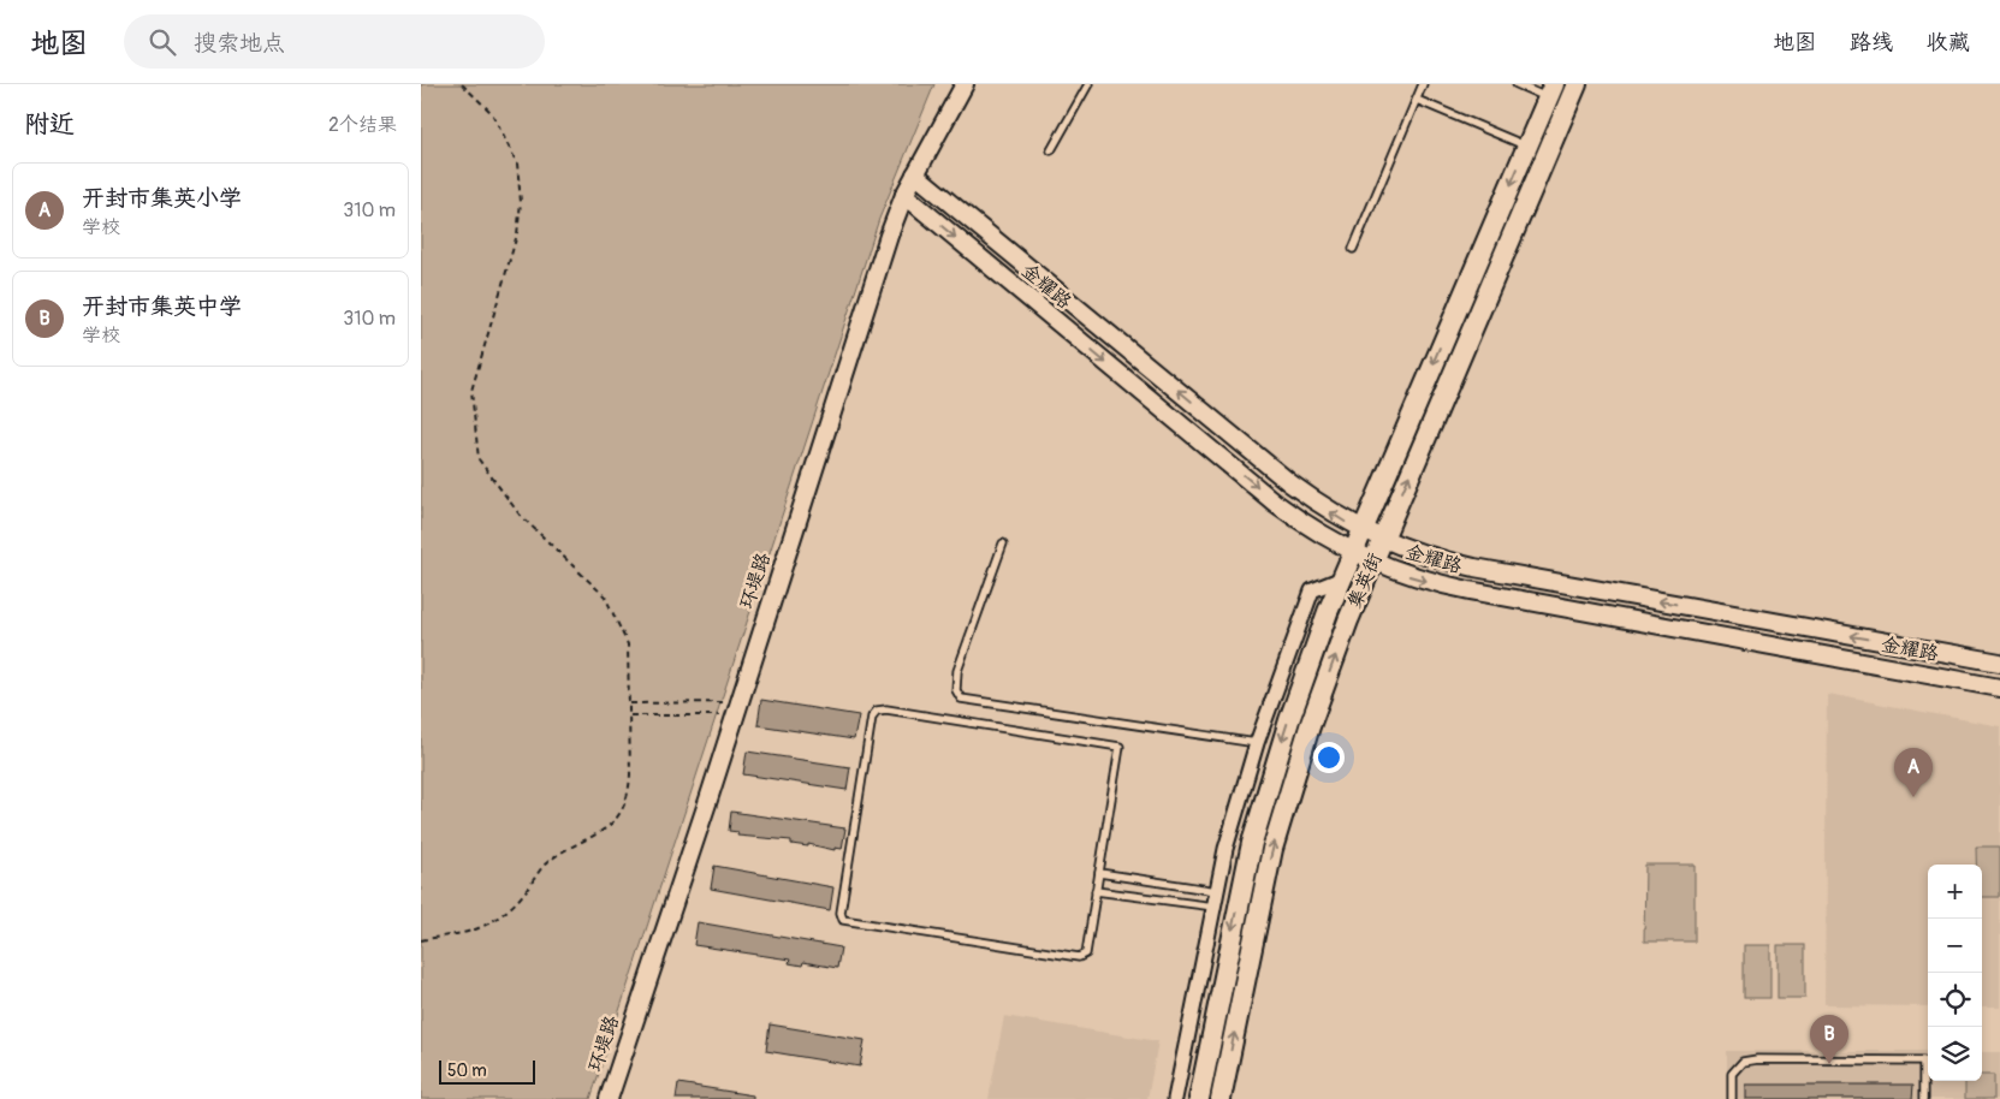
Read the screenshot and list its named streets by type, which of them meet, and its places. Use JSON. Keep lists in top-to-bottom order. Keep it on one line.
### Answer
{"streets":{"main road":["集英街"],"street":["金耀路","环堤路"]},"crossings":[["金耀路","环堤路"],["金耀路","集英街"]],"scale_bar":"50 m","page":{"header":"地图","search":"搜索地点","nav":["地图","路线","收藏"],"heading":["附近","2个结果"],"list":[{"mark":"A","name":"开封市集英小学","note":"学校","value":"310 m"},{"mark":"B","name":"开封市集英中学","note":"学校","value":"310 m"}],"pins":["A","B"],"map_buttons":["+","−"],"scale":"50 m"}}
